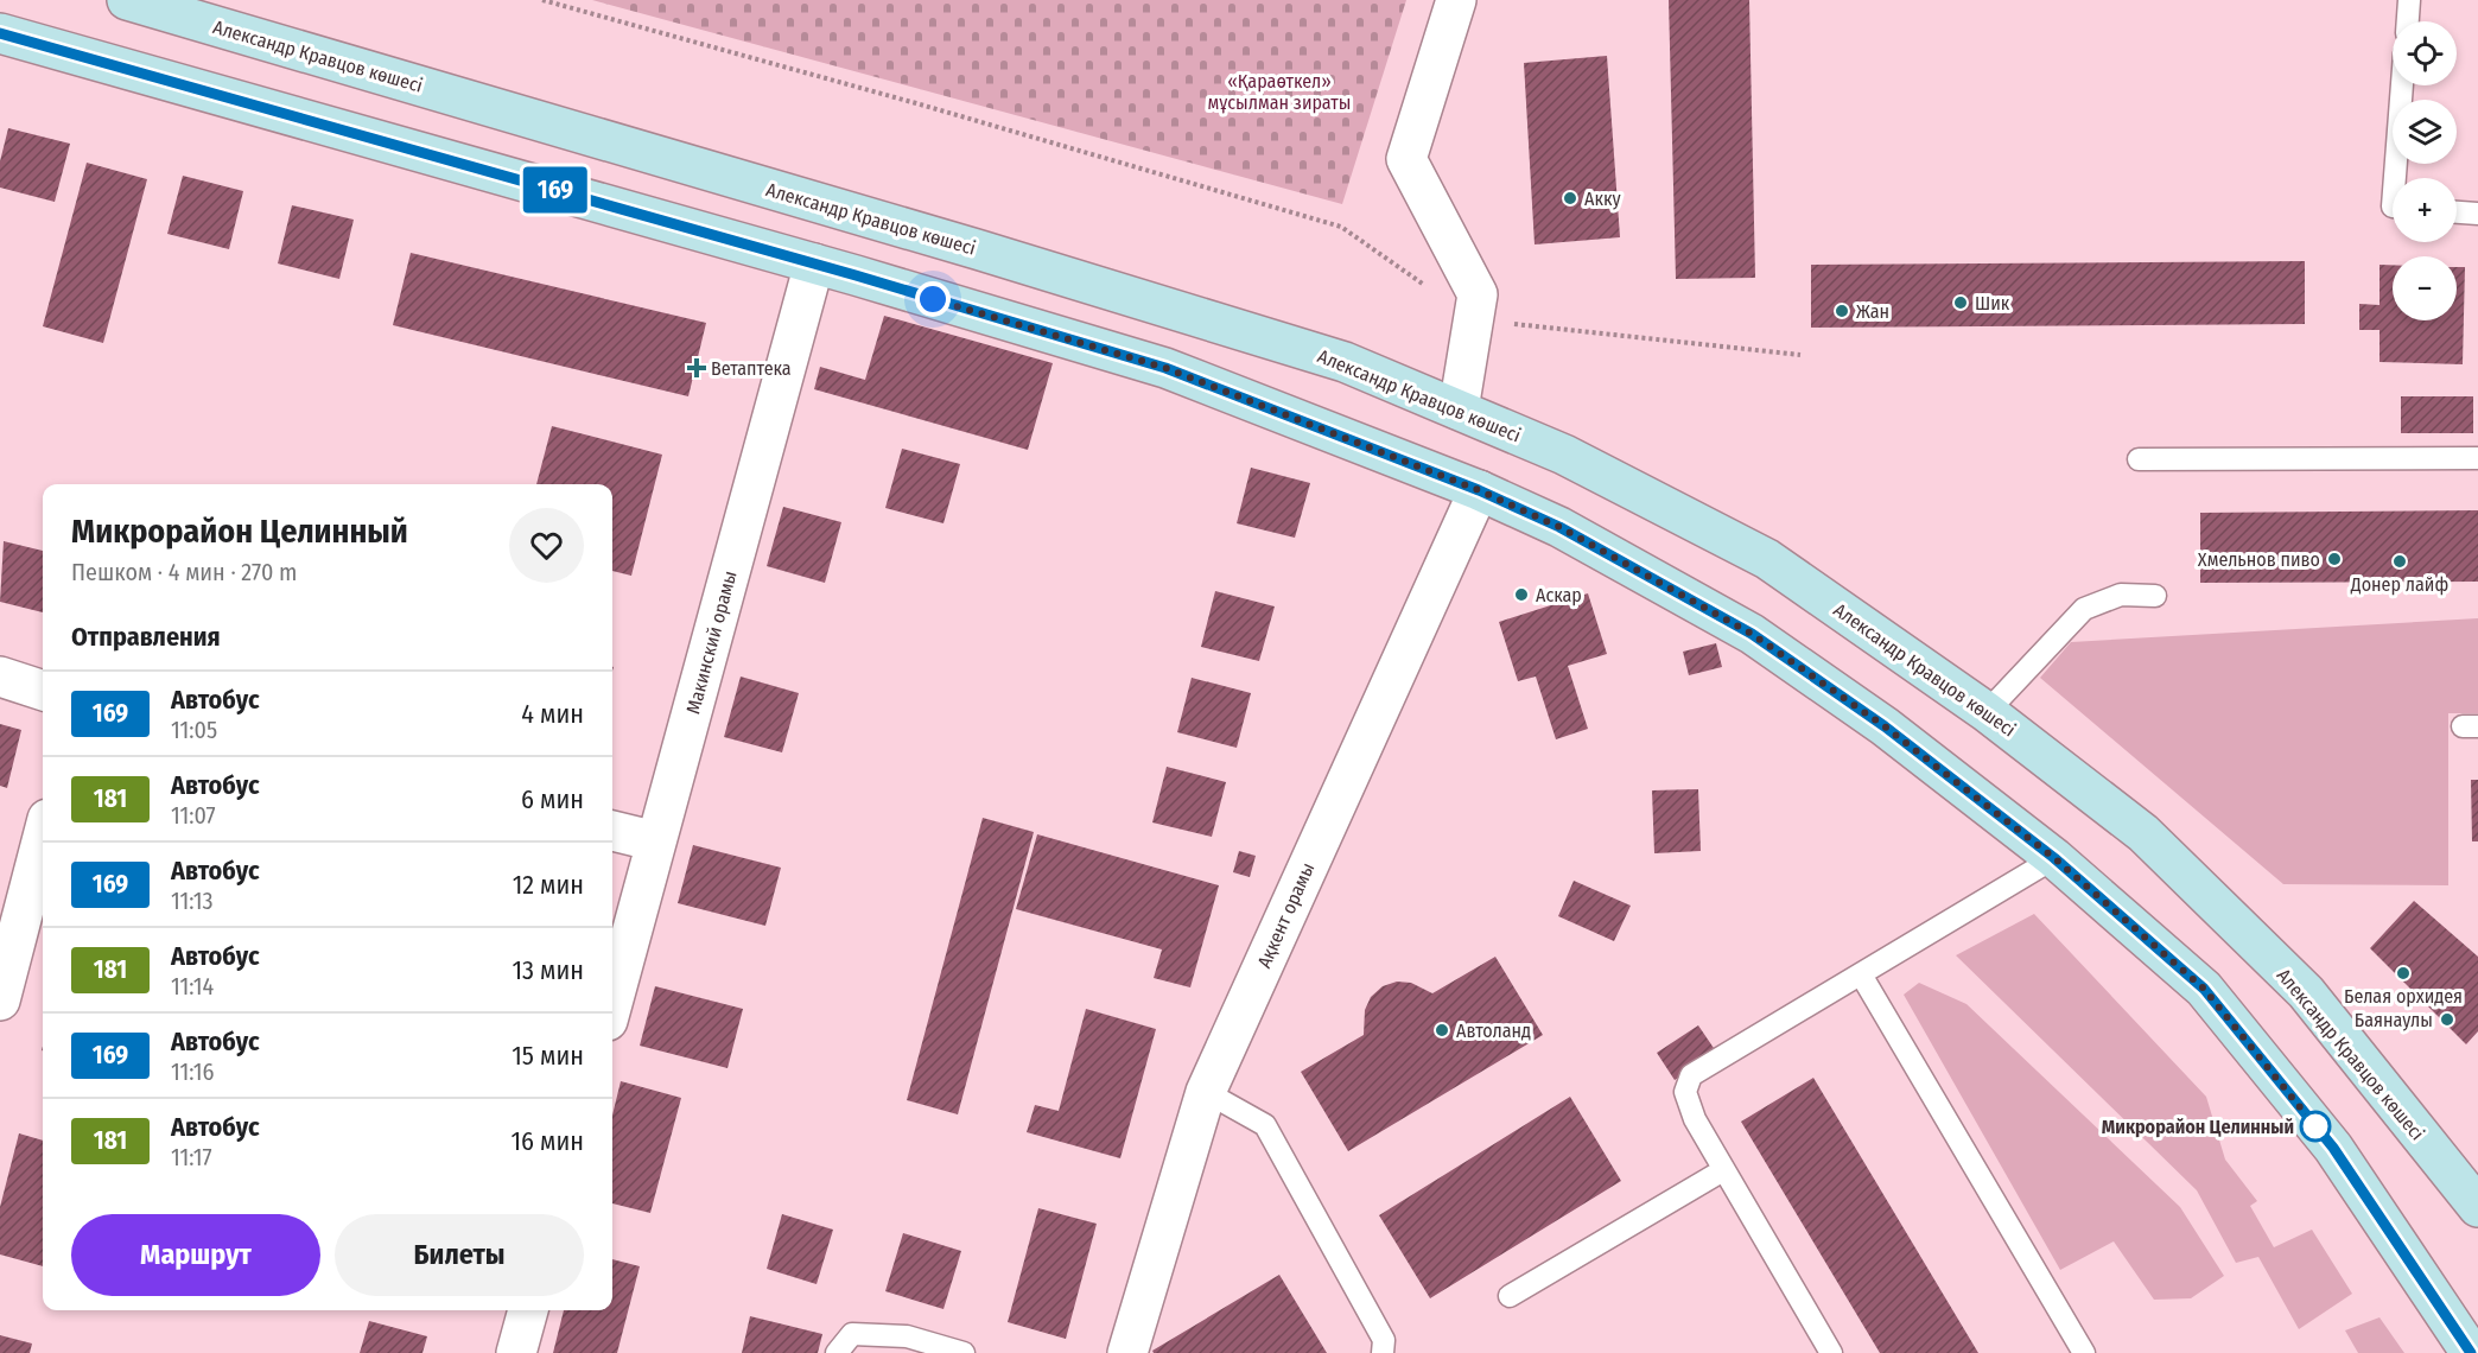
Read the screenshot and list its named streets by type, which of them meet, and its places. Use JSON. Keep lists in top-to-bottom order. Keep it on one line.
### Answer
{"streets":{"main road":["Александр Кравцов көшесі"],"street":["Макинский орамы","Ақкент орамы"]},"parks":["«Қараөткел» мұсылман зираты"],"places":{"other":["Акку","Шик","Жан","Хмельнов пиво","Донер лайф","Аскар","Белая орхидея","Баянаулы","Автоланд","Микрорайон Целинный"],"health":["Ветаптека"]},"lines":["bus line 169"],"page":{"on_map":"169","map_buttons":["+","−"],"heading":[["Микрорайон Целинный","Пешком · 4 мин · 270 m"],"Отправления"],"list":[{"mark":"169","name":"Автобус","note":"11:05","value":"4 мин"},{"mark":"181","name":"Автобус","note":"11:07","value":"6 мин"},{"mark":"169","name":"Автобус","note":"11:13","value":"12 мин"},{"mark":"181","name":"Автобус","note":"11:14","value":"13 мин"},{"mark":"169","name":"Автобус","note":"11:16","value":"15 мин"},{"mark":"181","name":"Автобус","note":"11:17","value":"16 мин"}],"buttons":["Маршрут","Билеты"]}}
